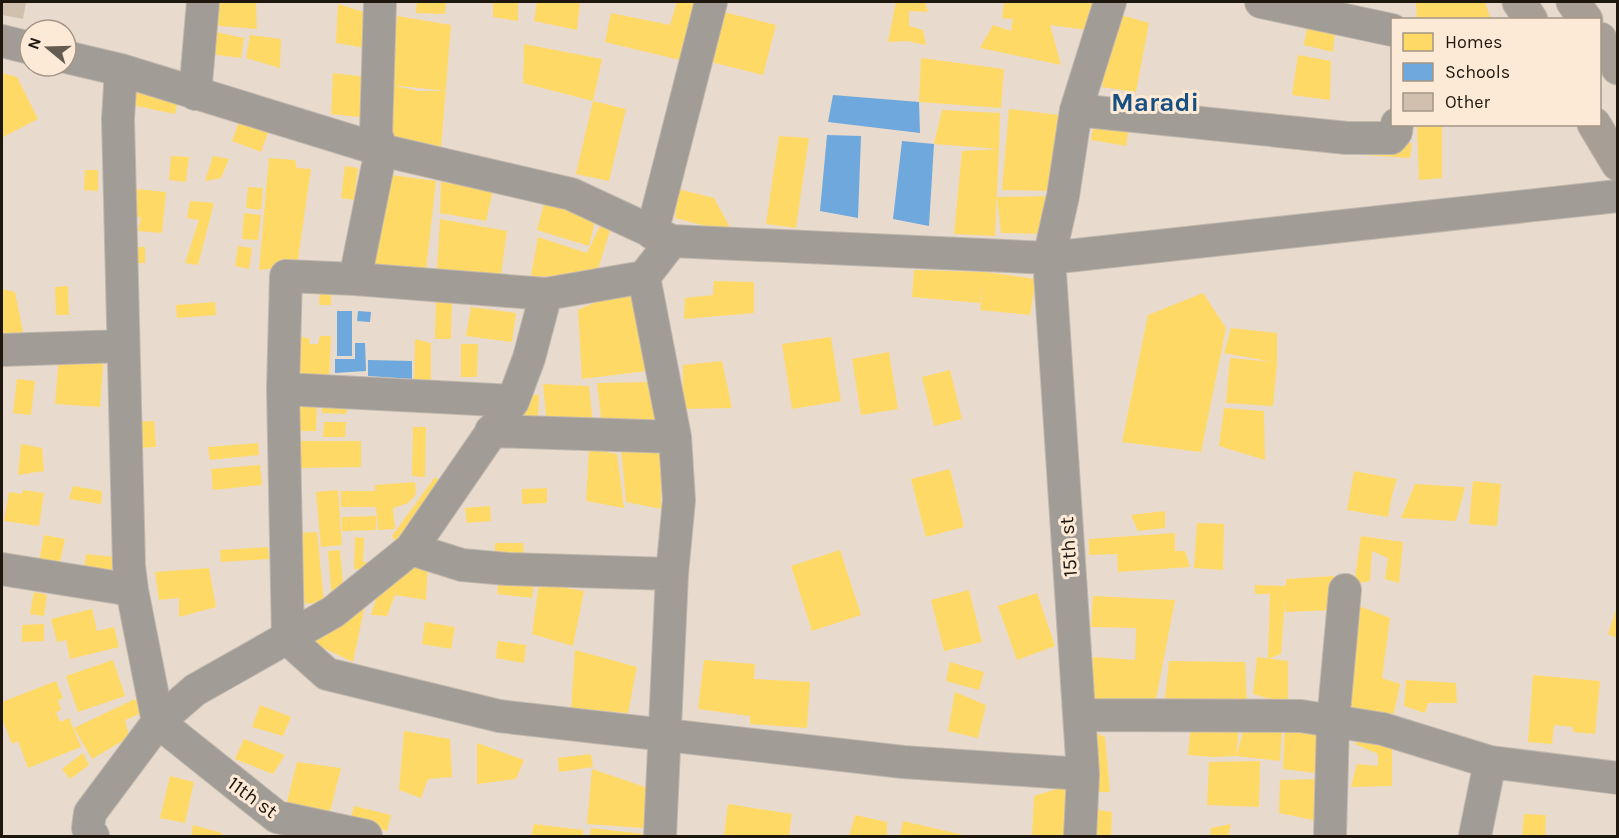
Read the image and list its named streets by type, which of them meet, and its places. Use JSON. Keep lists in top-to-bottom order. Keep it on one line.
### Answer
{"streets":{"street":["15th st","11th st"]},"districts":["Maradi"],"legend":["Homes","Schools","Other"],"north":"left"}
